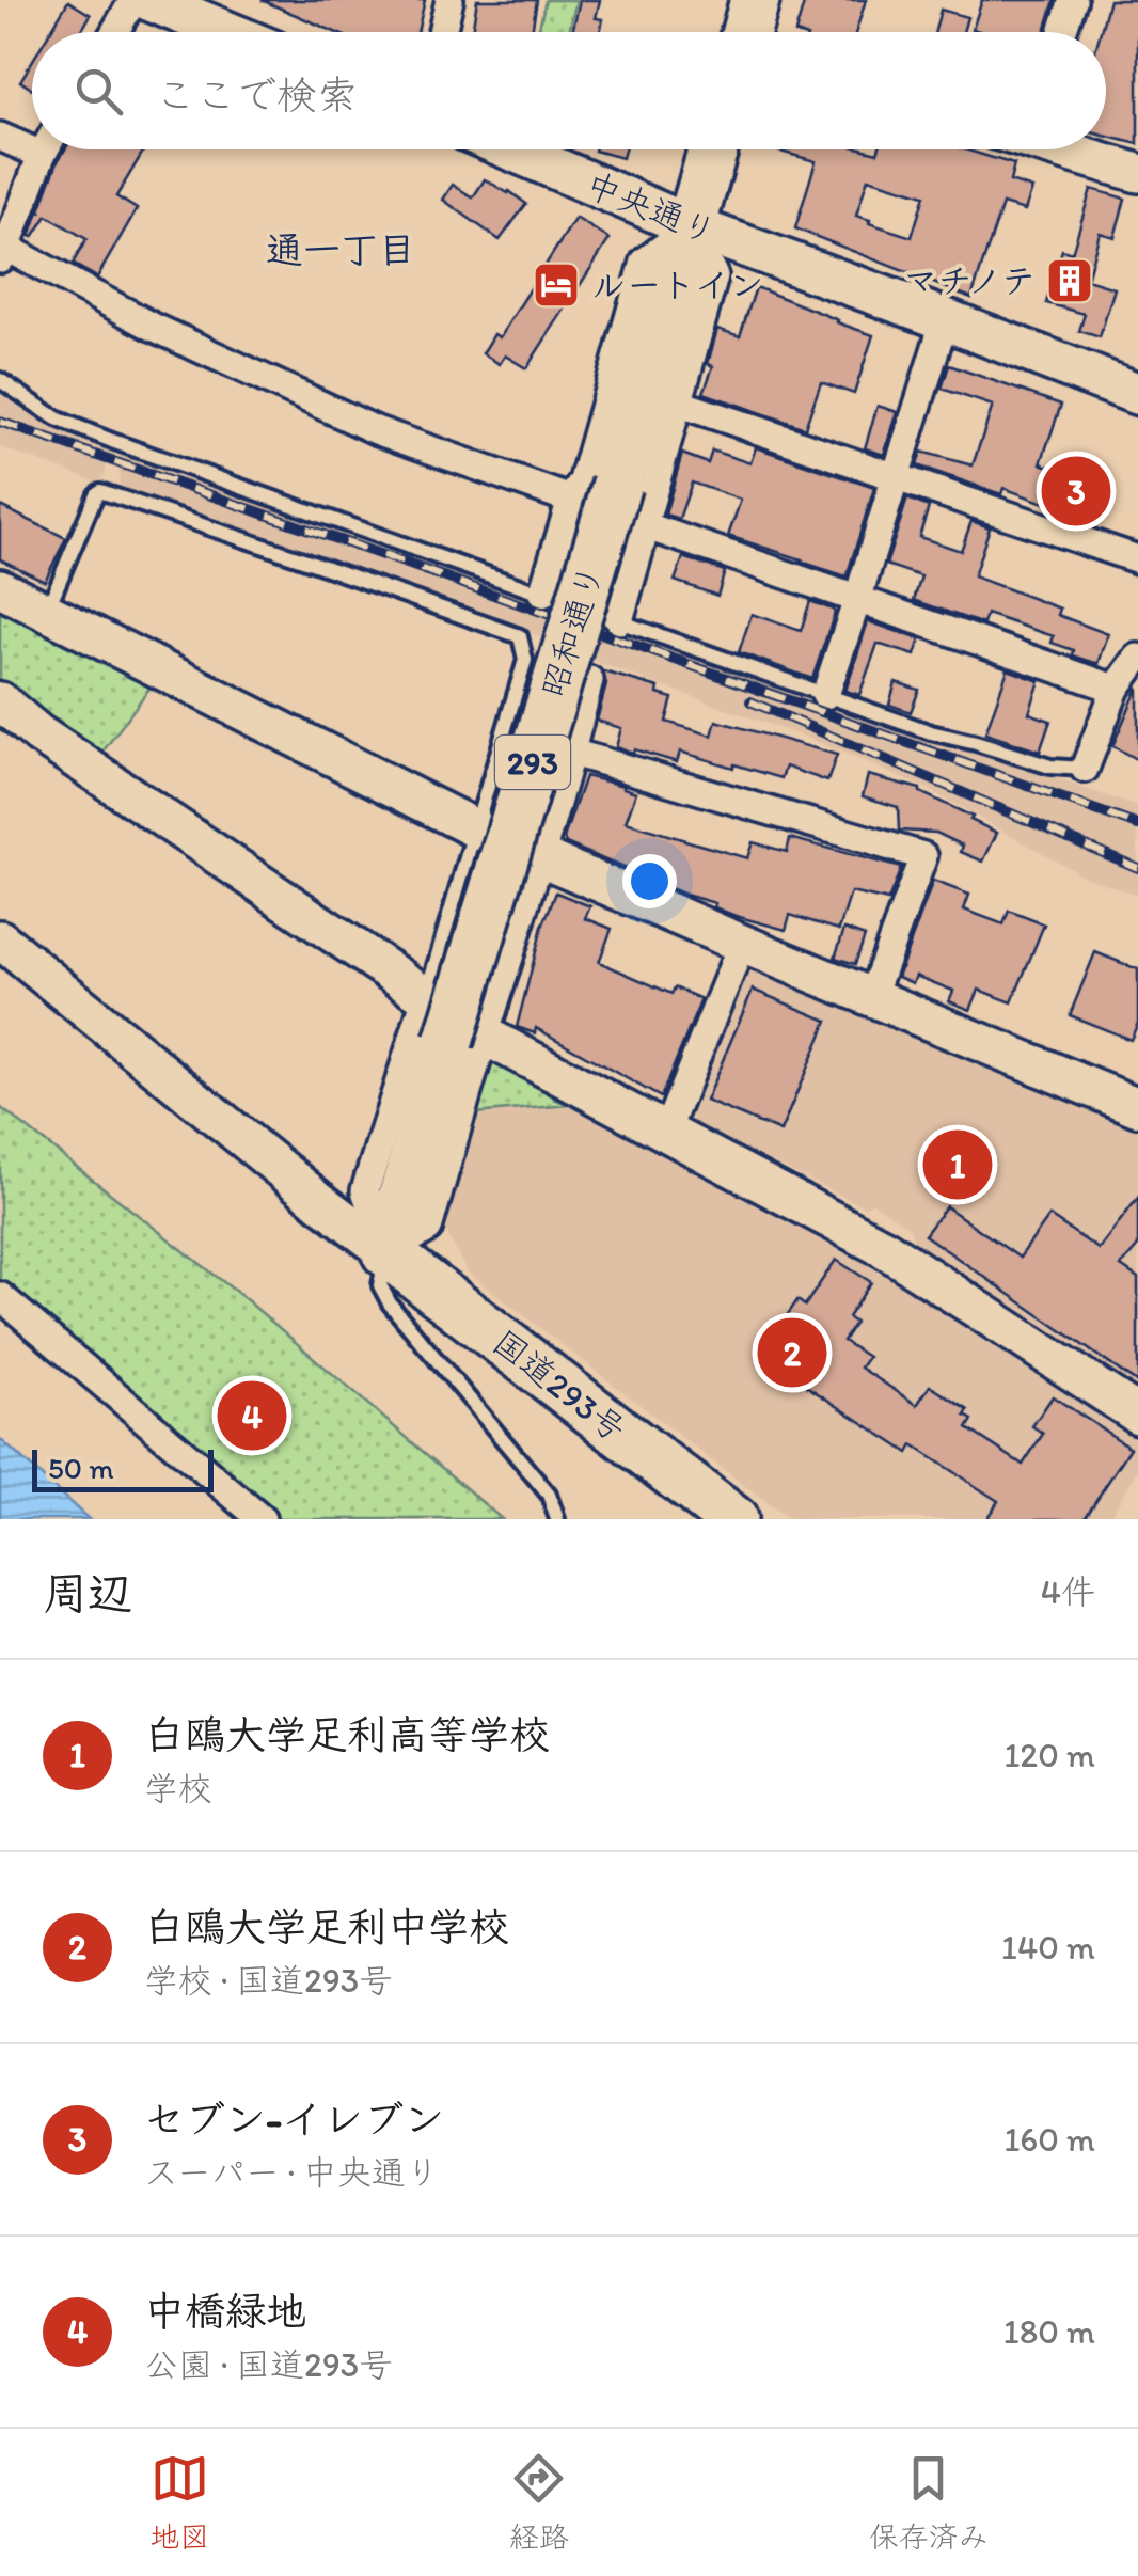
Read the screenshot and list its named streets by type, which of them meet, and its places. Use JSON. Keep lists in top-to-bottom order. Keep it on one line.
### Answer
{"streets":{"highway":["昭和通り","293","国道293号"],"main road":["中央通り"]},"crossings":[["中央通り","昭和通り"],["昭和通り","国道293号"]],"districts":["通一丁目"],"places":{"building":["マチノテ"],"hotel":["ルートイン"]},"scale_bar":"50 m","page":{"search":"ここで検索","pins":["3","1","2","4"],"scale":"50 m","heading":["周辺","4件"],"list":[{"mark":"1","name":"白鴎大学足利高等学校","note":"学校","value":"120 m"},{"mark":"2","name":"白鴎大学足利中学校","note":"学校 · 国道293号","value":"140 m"},{"mark":"3","name":"セブン-イレブン","note":"スーパー · 中央通り","value":"160 m"},{"mark":"4","name":"中橋緑地","note":"公園 · 国道293号","value":"180 m"}],"nav":["地図","経路","保存済み"]}}
